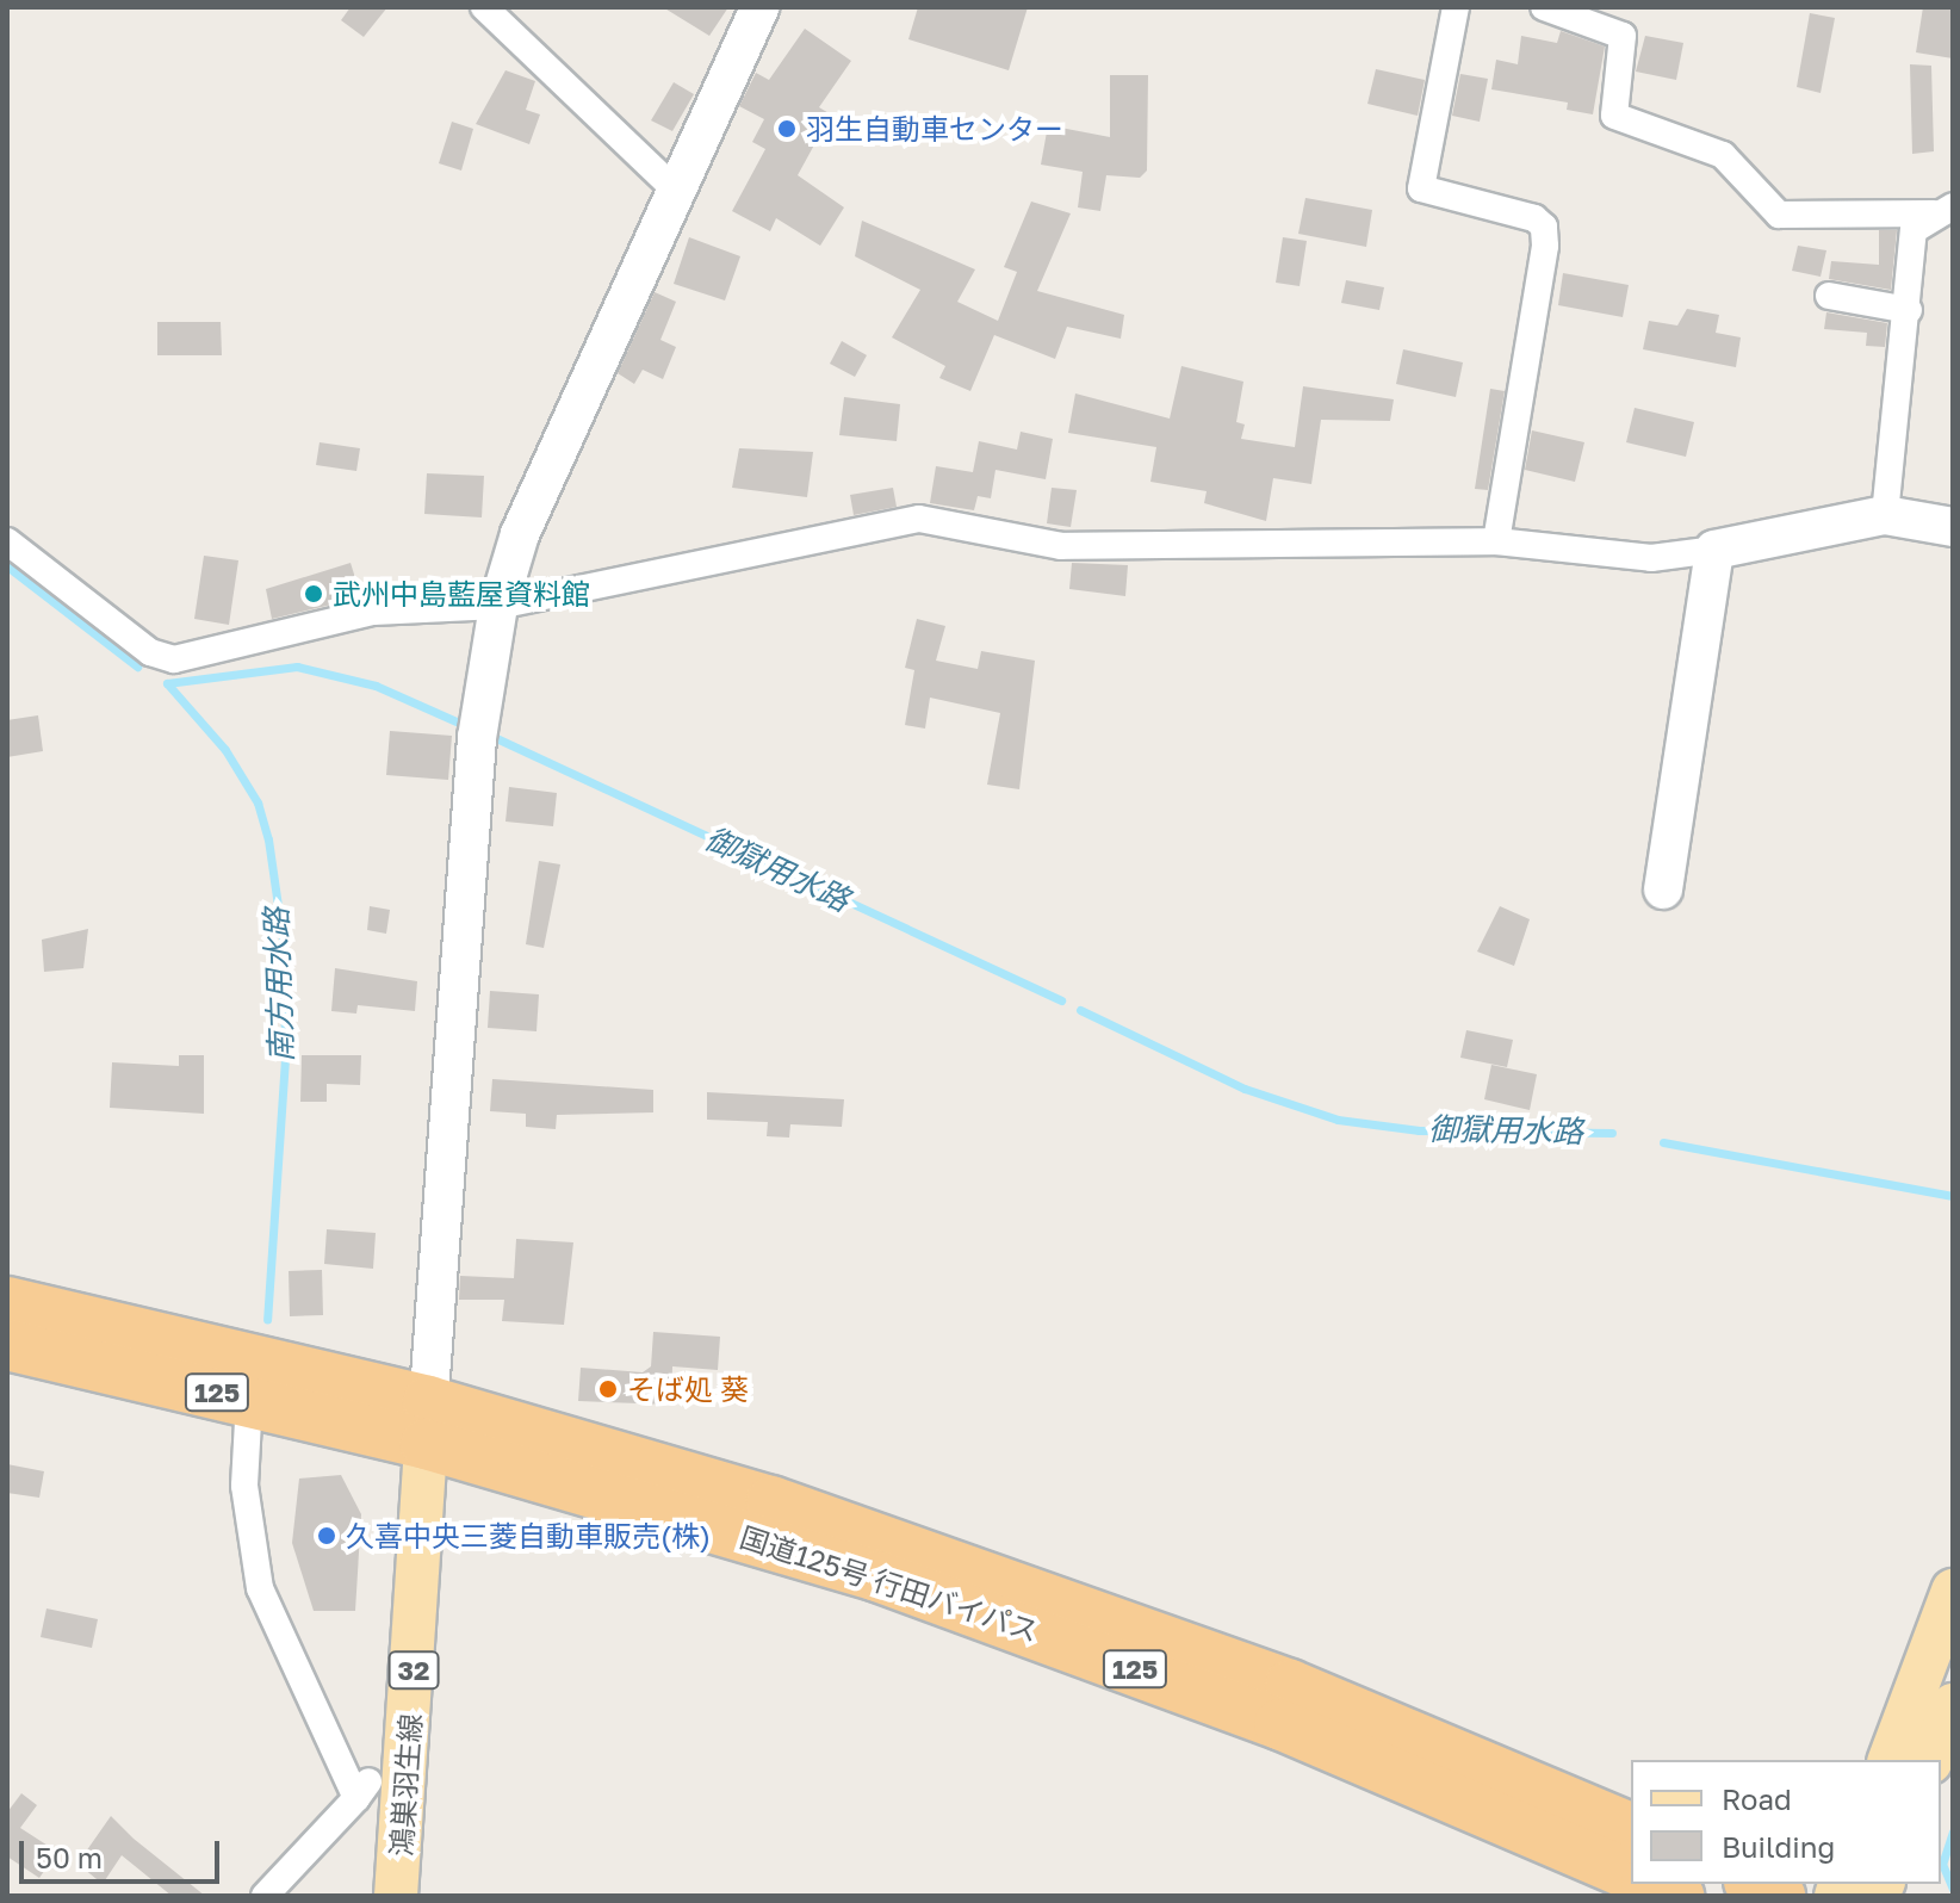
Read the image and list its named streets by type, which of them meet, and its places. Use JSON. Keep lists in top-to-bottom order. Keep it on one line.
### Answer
{"streets":{"highway":["125","国道125号 行田バイパス"],"main road":["32","鴻巣羽生線"]},"crossings":[["国道125号 行田バイパス","鴻巣羽生線"]],"water":["御獄用水路","南方用水路"],"places":["羽生自動車センター","武州中島藍屋資料館","そば処 葵","久喜中央三菱自動車販売(株)"],"legend":["Road","Building"],"scale_bar":"50 m"}
